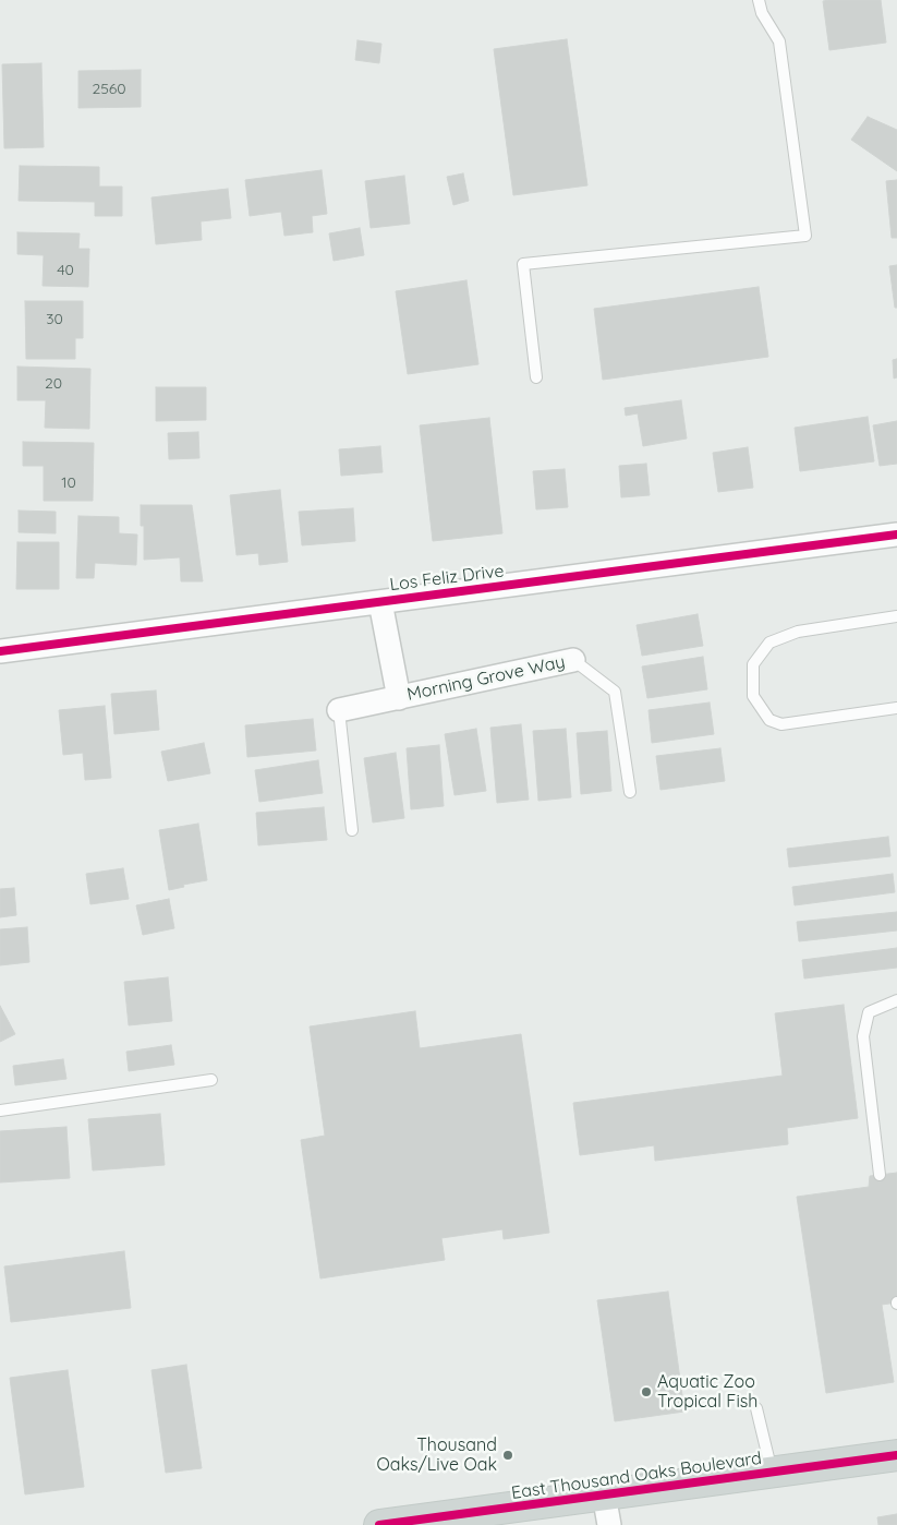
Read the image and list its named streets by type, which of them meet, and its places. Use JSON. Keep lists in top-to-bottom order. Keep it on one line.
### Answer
{"streets":{"main road":["East Thousand Oaks Boulevard"],"street":["Los Feliz Drive","Morning Grove Way"]},"crossings":[["Los Feliz Drive","Morning Grove Way"]],"places":["Aquatic Zoo Tropical Fish","Thousand Oaks/Live Oak"],"house_numbers":["2560","40","30","20","10"]}
